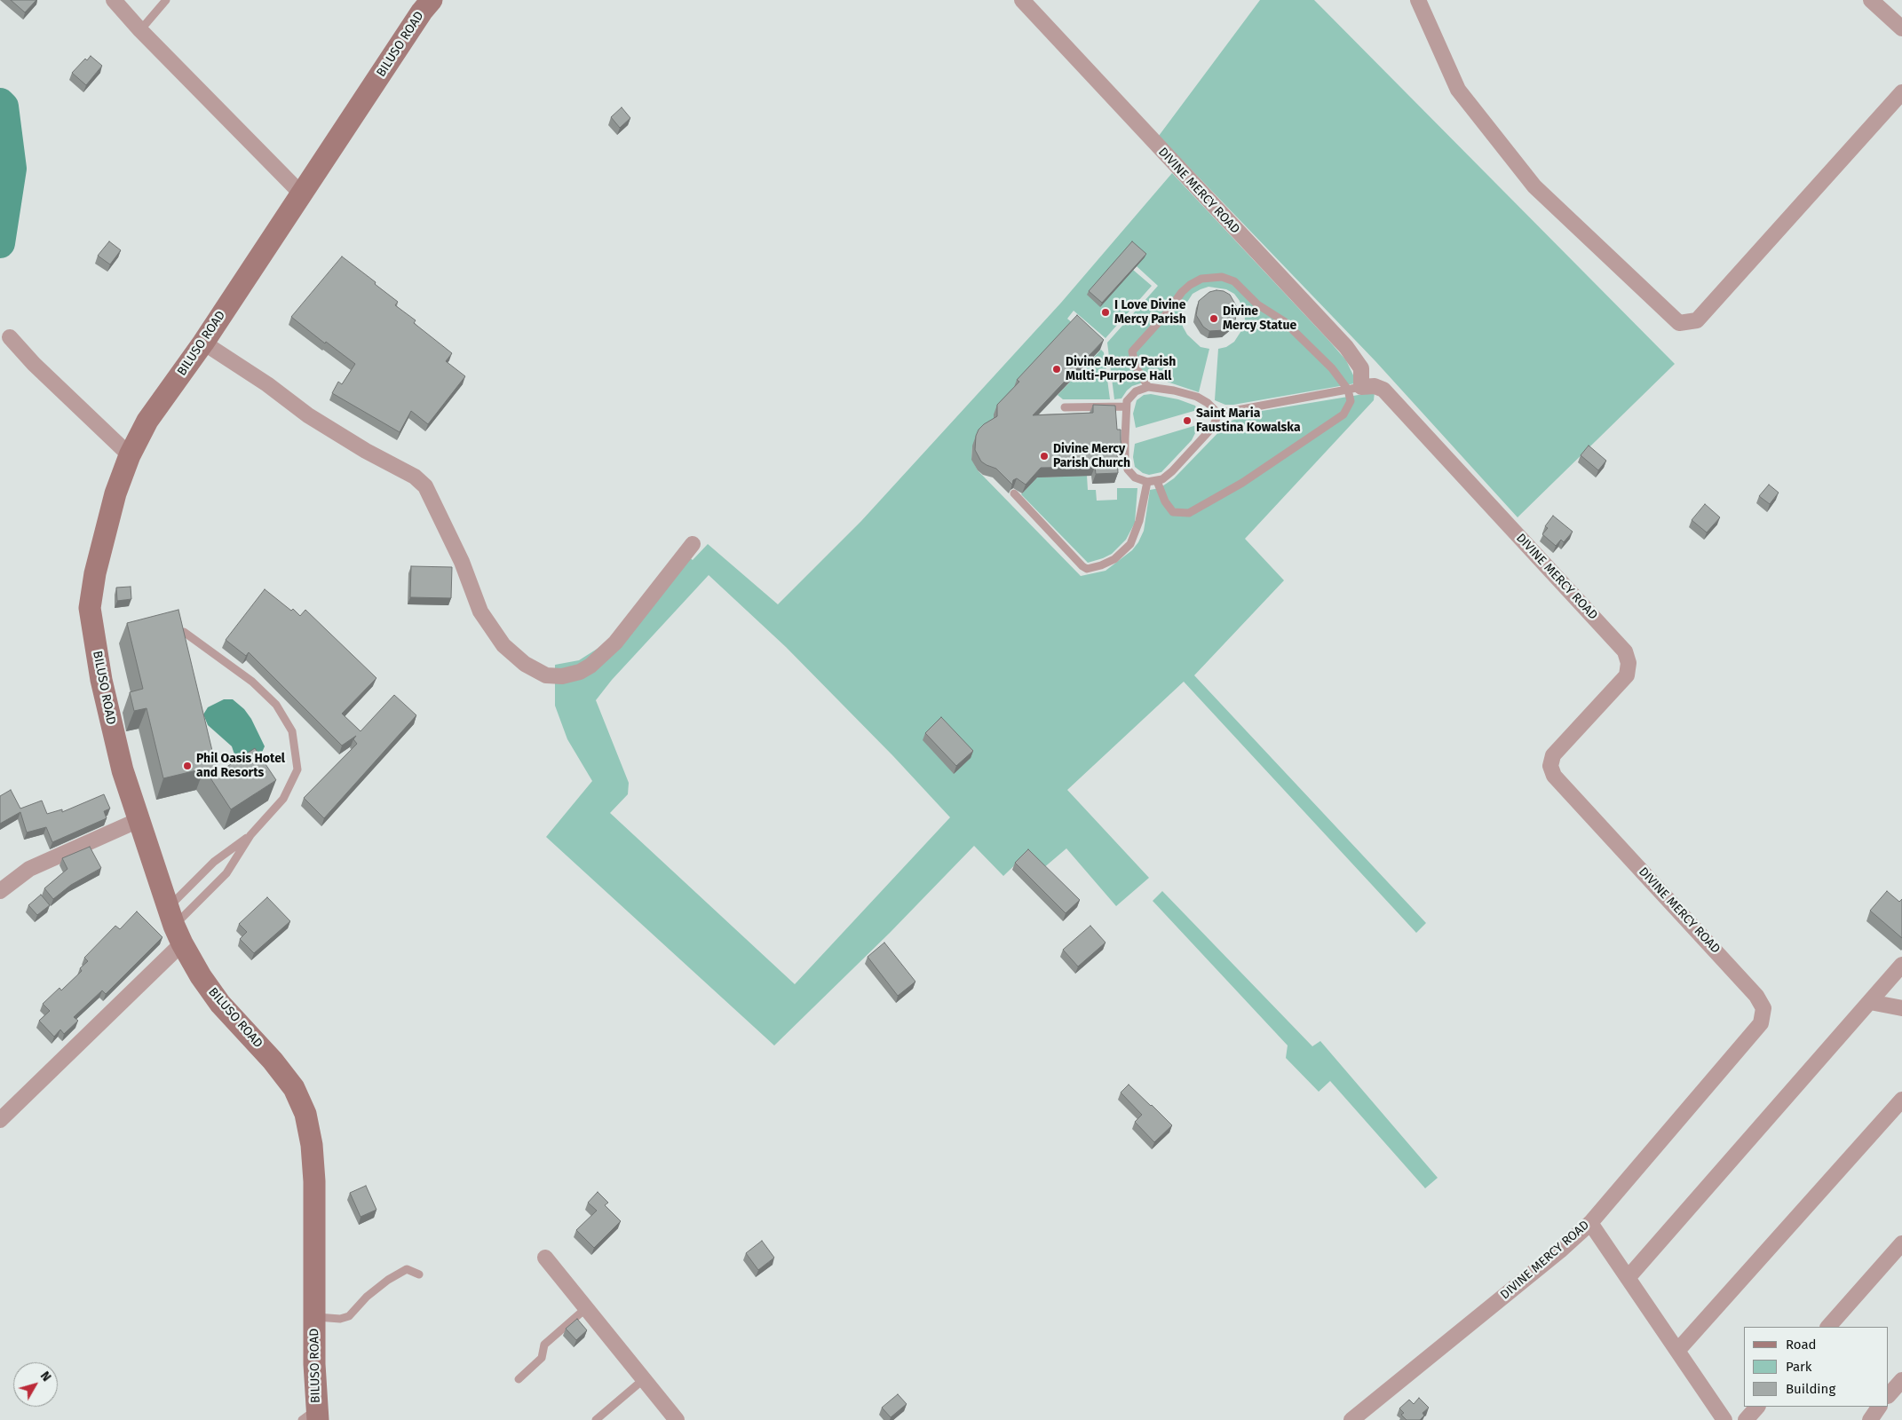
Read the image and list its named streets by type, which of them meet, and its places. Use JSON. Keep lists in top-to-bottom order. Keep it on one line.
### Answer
{"streets":{"street":["BILUSO ROAD","DIVINE MERCY ROAD"]},"places":["I Love Divine Mercy Parish","Divine Mercy Statue","Divine Mercy Parish Multi-Purpose Hall","Saint Maria Faustina Kowalska","Divine Mercy Parish Church","Phil Oasis Hotel and Resorts"],"legend":["Road","Park","Building"],"north":"top right"}
